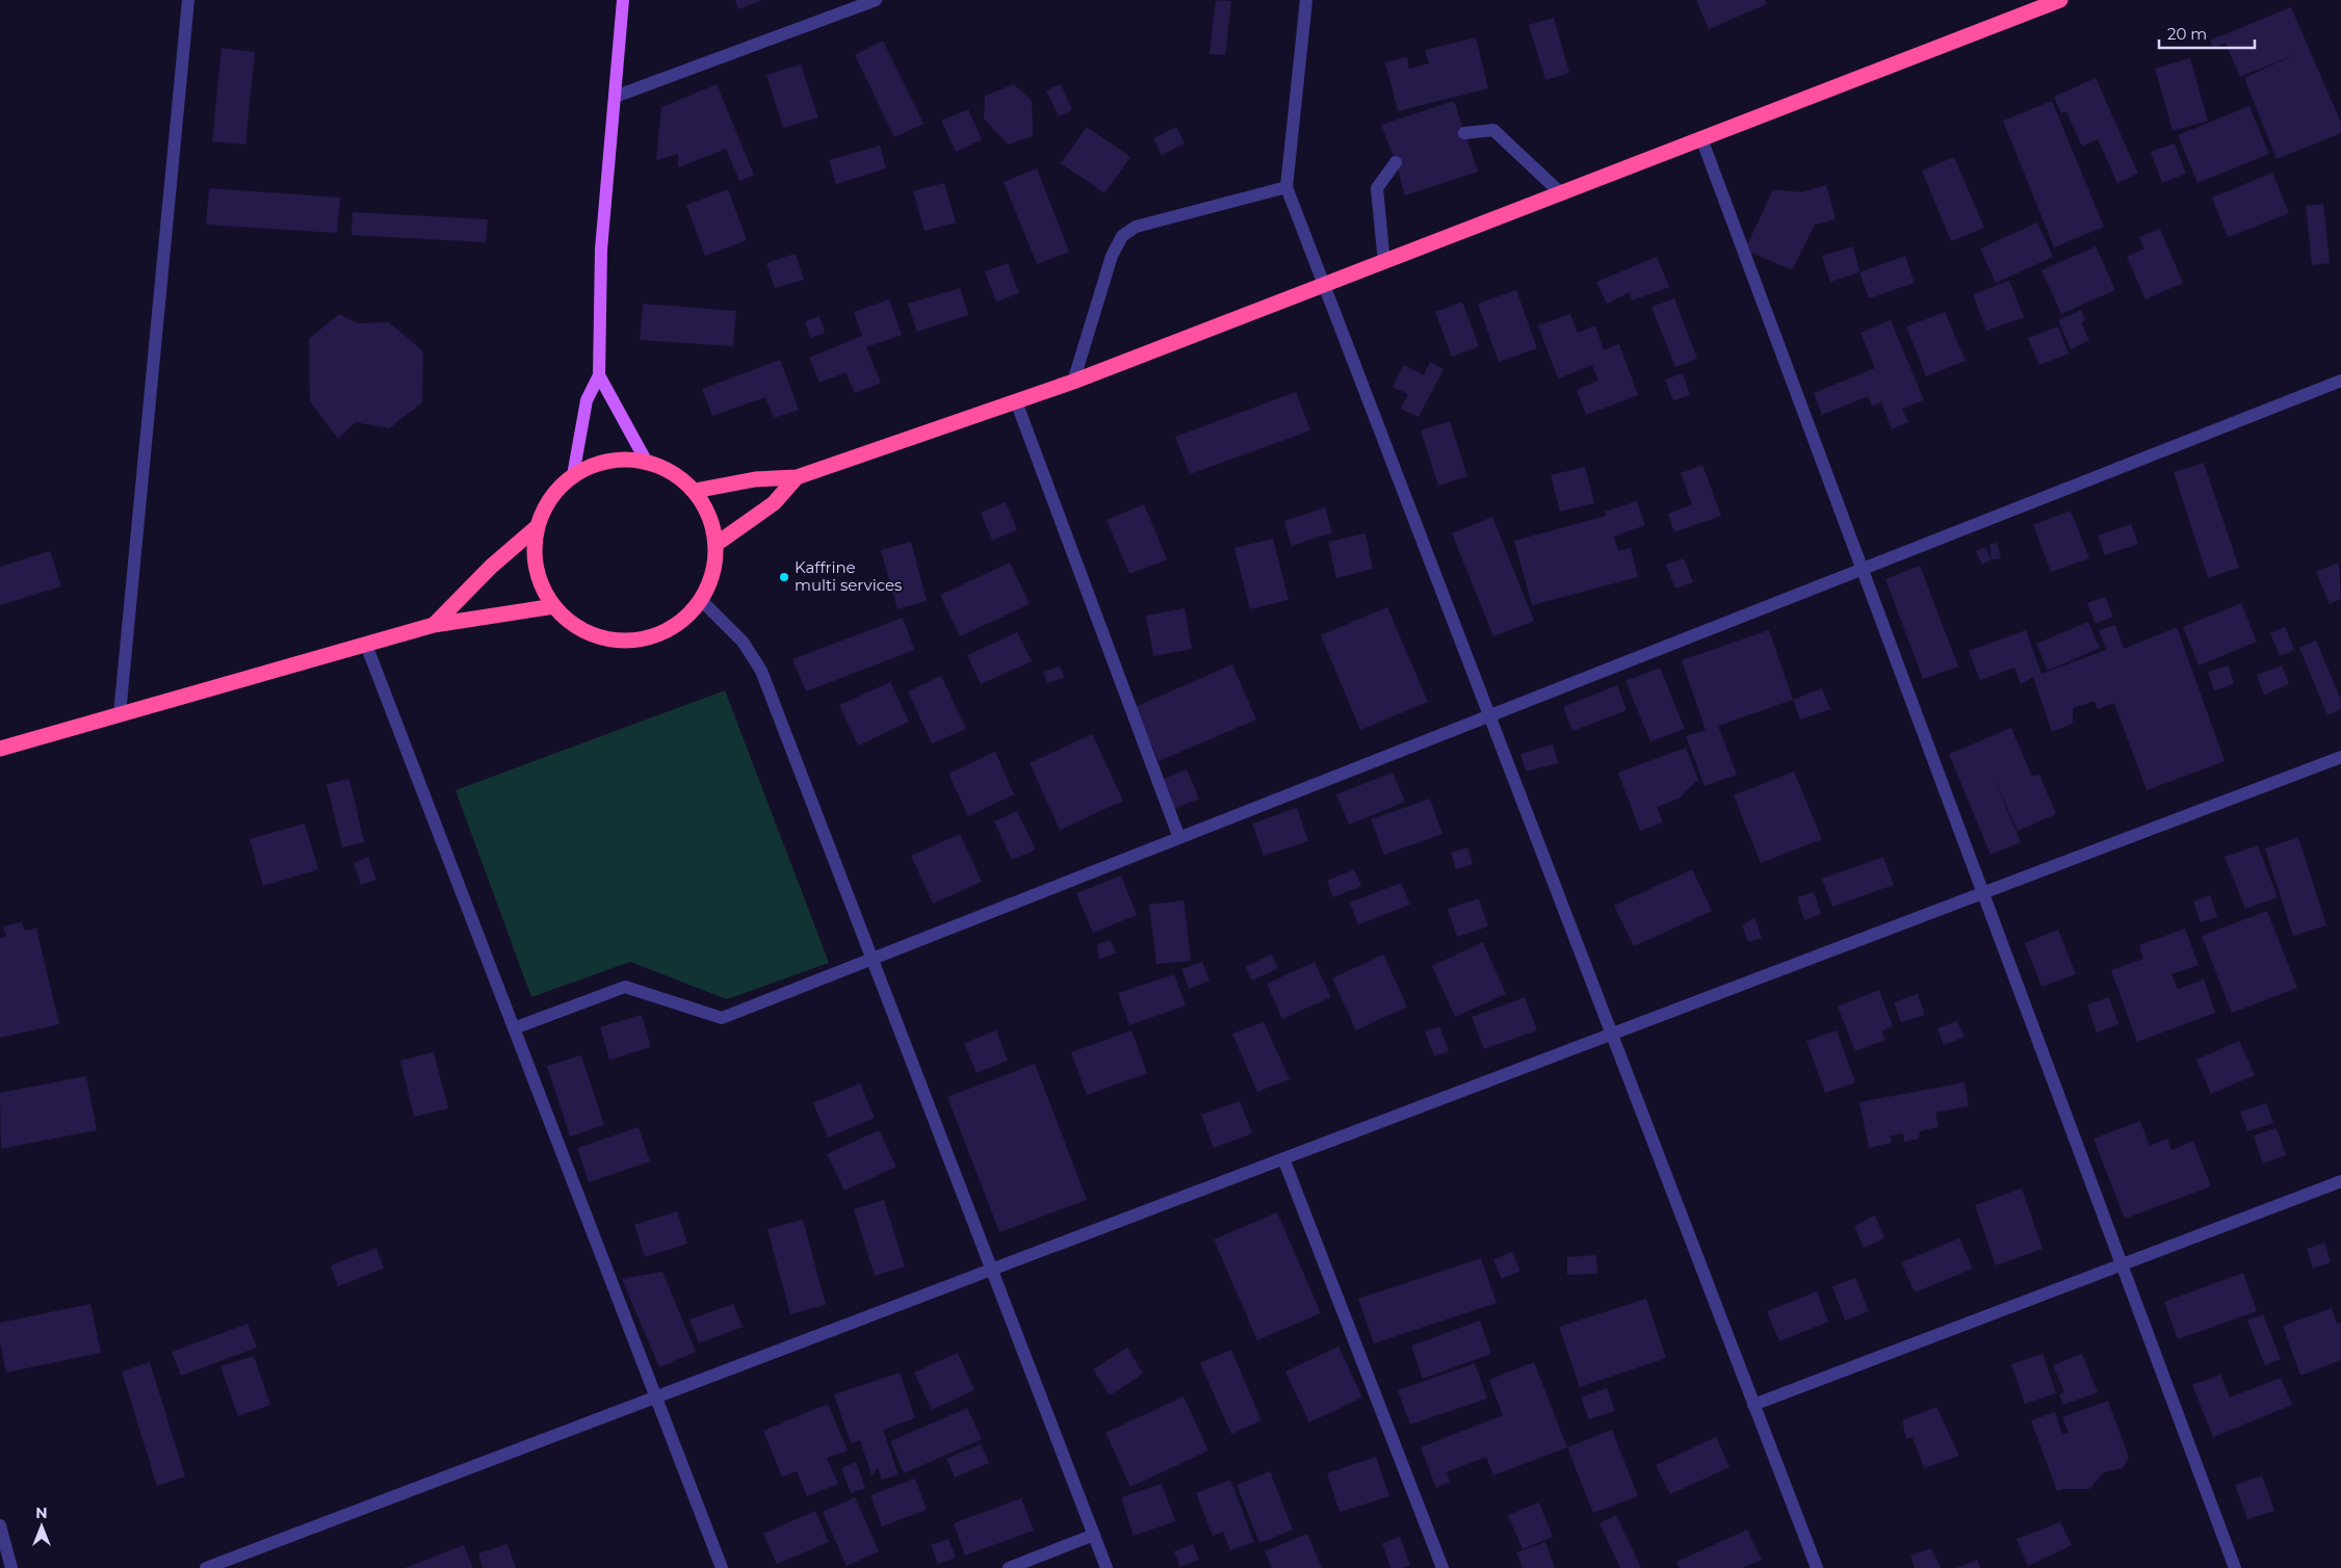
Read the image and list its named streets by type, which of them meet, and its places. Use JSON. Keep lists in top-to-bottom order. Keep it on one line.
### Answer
{"places":["Kaffrine multi services"],"scale_bar":"20 m","north":"top"}
